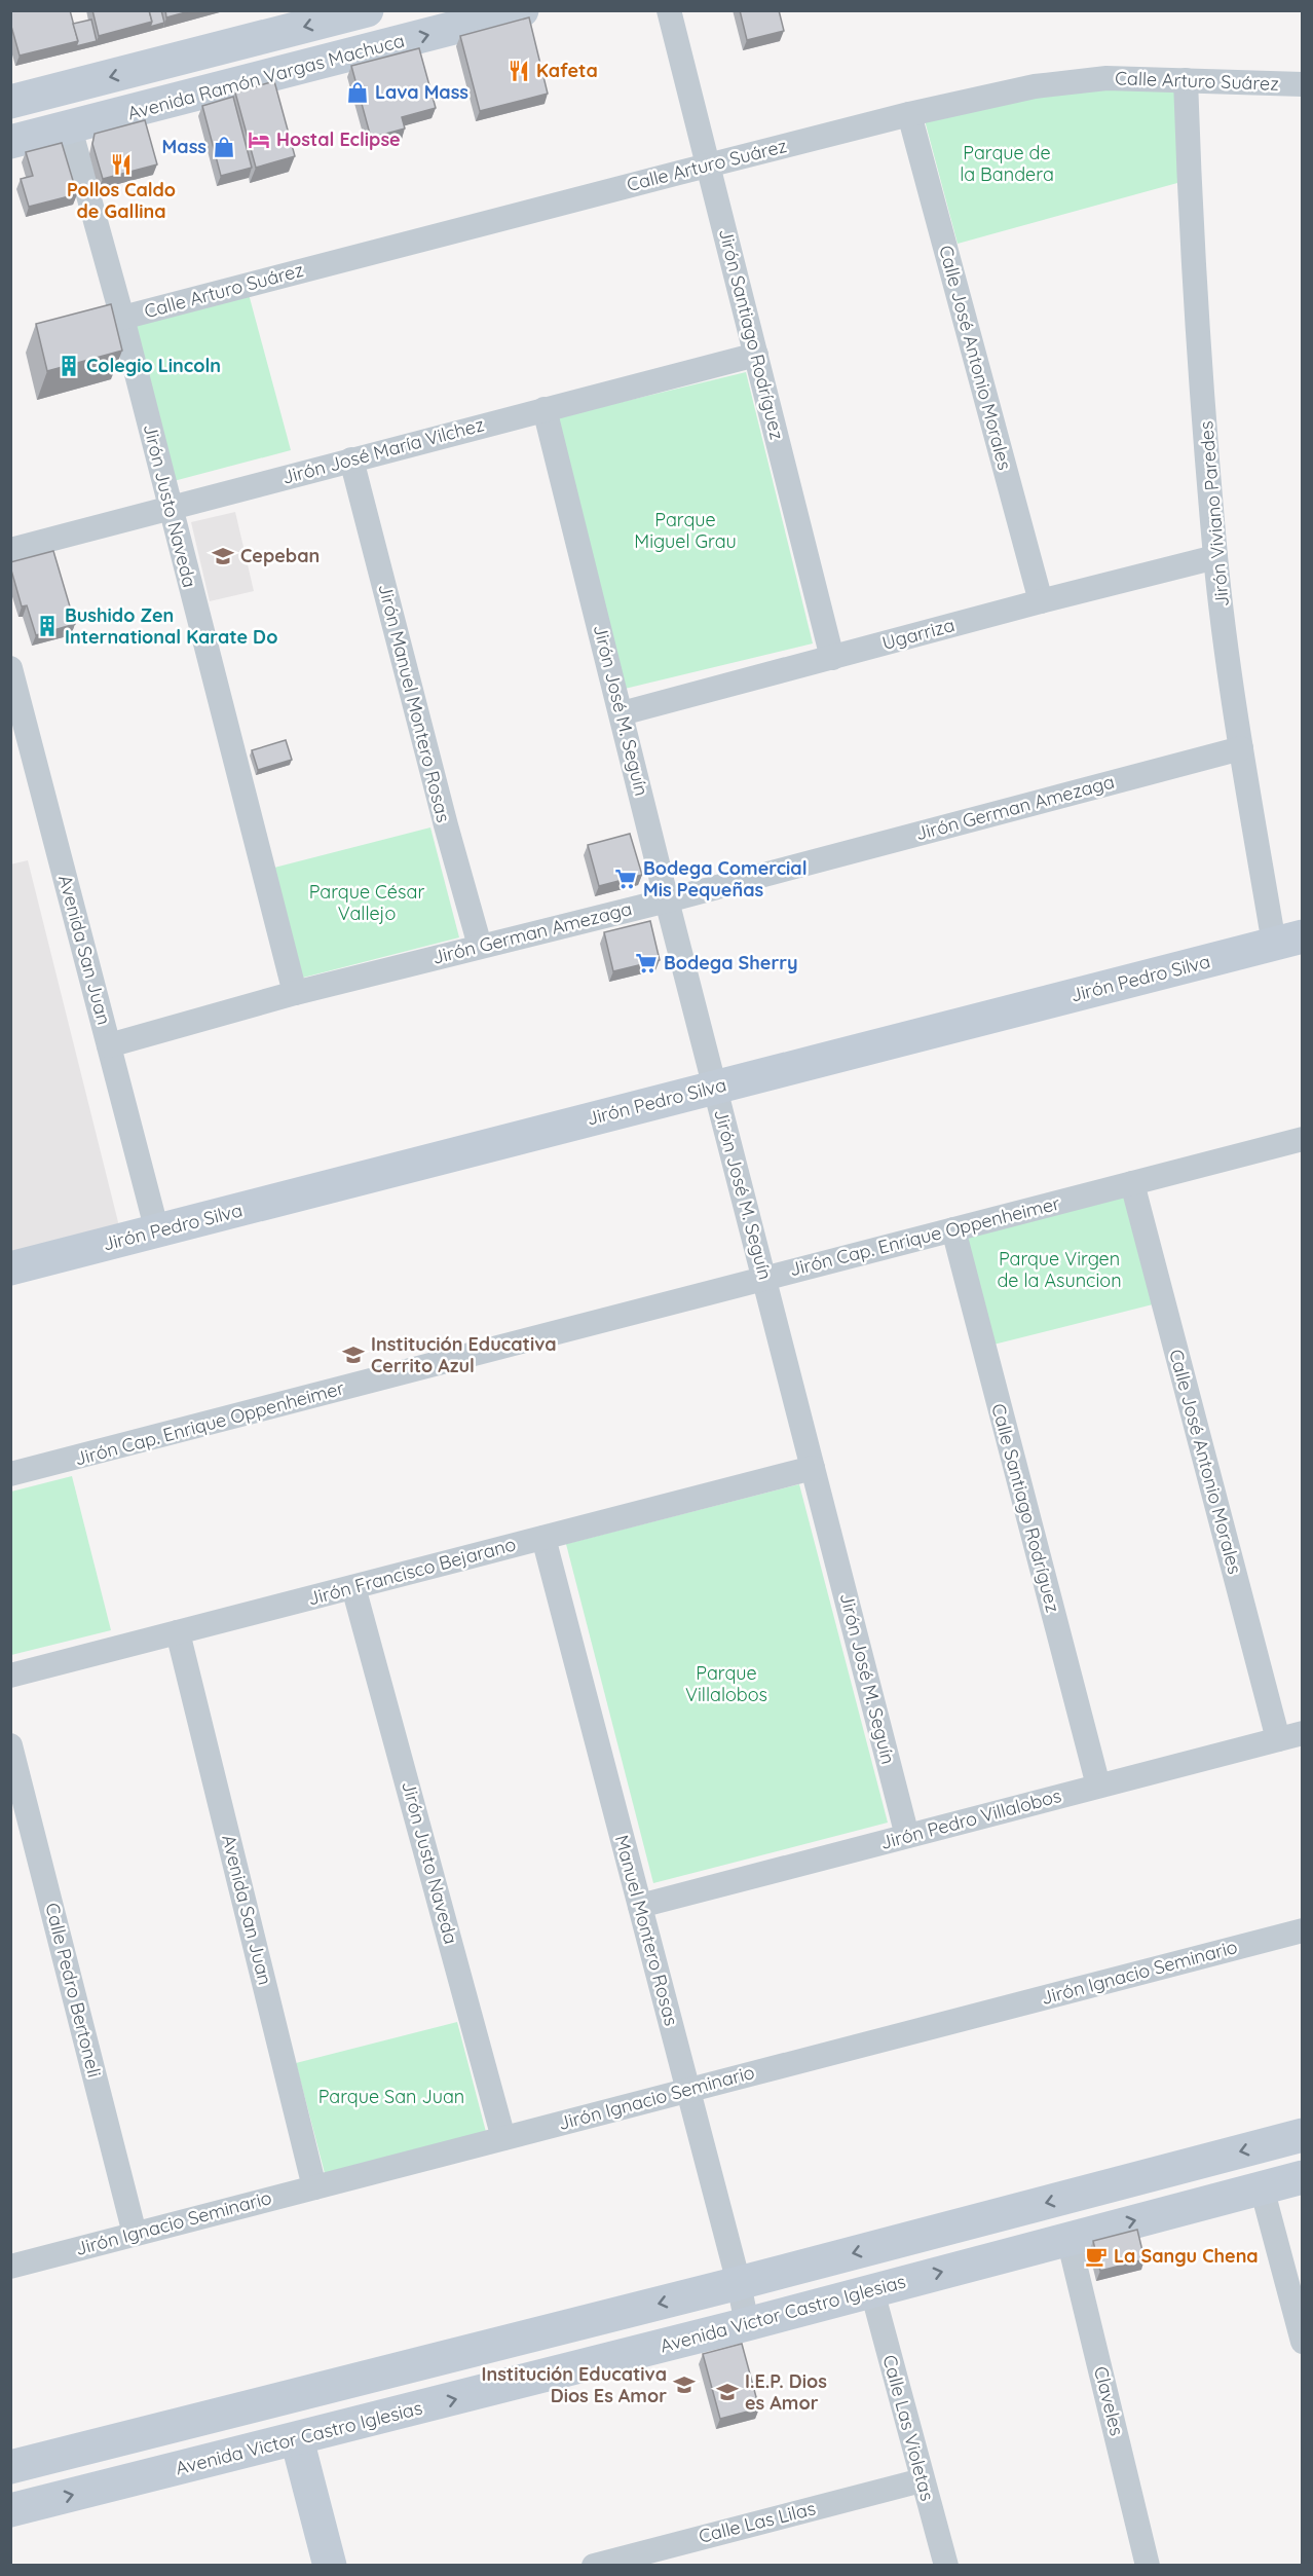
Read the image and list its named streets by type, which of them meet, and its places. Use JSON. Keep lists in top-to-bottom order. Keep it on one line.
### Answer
{"streets":{"street":["Avenida Ramón Vargas Machuca","Calle Arturo Suárez","Jirón Santiago Rodríguez","Calle José Antonio Morales","Jirón José María Vilchez","Jirón Justo Naveda","Jirón Viviano Paredes","Ugarriza","Jirón Manuel Montero Rosas","Jirón José M. Seguín","Jirón German Amezaga","Avenida San Juan","Jirón Pedro Silva","Jirón Cap. Enrique Oppenheimer","Calle Santiago Rodríguez","Jirón Francisco Bejarano","Jirón Pedro Villalobos","Manuel Montero Rosas","Jirón Ignacio Seminario","Calle Pedro Bertoneli","Avenida Victor Castro Iglesias","Claveles","Calle Las Violetas","Calle Las Lilas"]},"crossings":[["Avenida Ramón Vargas Machuca","Jirón Justo Naveda"],["Calle Arturo Suárez","Jirón Santiago Rodríguez"],["Calle Arturo Suárez","Calle José Antonio Morales"],["Calle Arturo Suárez","Jirón Justo Naveda"],["Calle Arturo Suárez","Jirón Viviano Paredes"],["Jirón Santiago Rodríguez","Jirón José María Vilchez"],["Jirón Santiago Rodríguez","Ugarriza"],["Calle José Antonio Morales","Ugarriza"],["Calle José Antonio Morales","Jirón Cap. Enrique Oppenheimer"],["Calle José Antonio Morales","Jirón Pedro Villalobos"],["Jirón José María Vilchez","Jirón Justo Naveda"],["Jirón José María Vilchez","Jirón Manuel Montero Rosas"],["Jirón José María Vilchez","Jirón José M. Seguín"],["Jirón Justo Naveda","Jirón German Amezaga"],["Jirón Justo Naveda","Jirón Francisco Bejarano"],["Jirón Justo Naveda","Jirón Ignacio Seminario"],["Jirón Viviano Paredes","Ugarriza"],["Jirón Viviano Paredes","Jirón German Amezaga"],["Jirón Viviano Paredes","Jirón Pedro Silva"],["Ugarriza","Jirón José M. Seguín"],["Jirón Manuel Montero Rosas","Jirón German Amezaga"],["Jirón José M. Seguín","Jirón German Amezaga"],["Jirón José M. Seguín","Jirón Pedro Silva"],["Jirón José M. Seguín","Jirón Cap. Enrique Oppenheimer"],["Jirón José M. Seguín","Jirón Francisco Bejarano"],["Jirón José M. Seguín","Jirón Pedro Villalobos"],["Jirón German Amezaga","Avenida San Juan"],["Avenida San Juan","Jirón Pedro Silva"],["Avenida San Juan","Jirón Francisco Bejarano"],["Avenida San Juan","Jirón Ignacio Seminario"],["Jirón Cap. Enrique Oppenheimer","Calle Santiago Rodríguez"],["Calle Santiago Rodríguez","Jirón Pedro Villalobos"],["Jirón Francisco Bejarano","Manuel Montero Rosas"],["Jirón Pedro Villalobos","Manuel Montero Rosas"],["Manuel Montero Rosas","Jirón Ignacio Seminario"],["Manuel Montero Rosas","Avenida Victor Castro Iglesias"],["Jirón Ignacio Seminario","Calle Pedro Bertoneli"],["Avenida Victor Castro Iglesias","Claveles"],["Avenida Victor Castro Iglesias","Calle Las Violetas"],["Calle Las Violetas","Calle Las Lilas"]],"parks":["Parque de la Bandera","Parque Miguel Grau","Parque César Vallejo","Parque Virgen de la Asuncion","Parque Villalobos","Parque San Juan"],"places":{"restaurant":["Kafeta","Pollos Caldo de Gallina"],"shop":["Lava Mass","Mass"],"hotel":["Hostal Eclipse"],"building":["Colegio Lincoln","Bushido Zen International Karate Do"],"school or university":["Cepeban","Institución Educativa Cerrito Azul","Institución Educativa Dios Es Amor","I.E.P. Dios es Amor"],"supermarket":["Bodega Comercial Mis Pequeñas","Bodega Sherry"],"cafe":["La Sangu Chena"]}}
